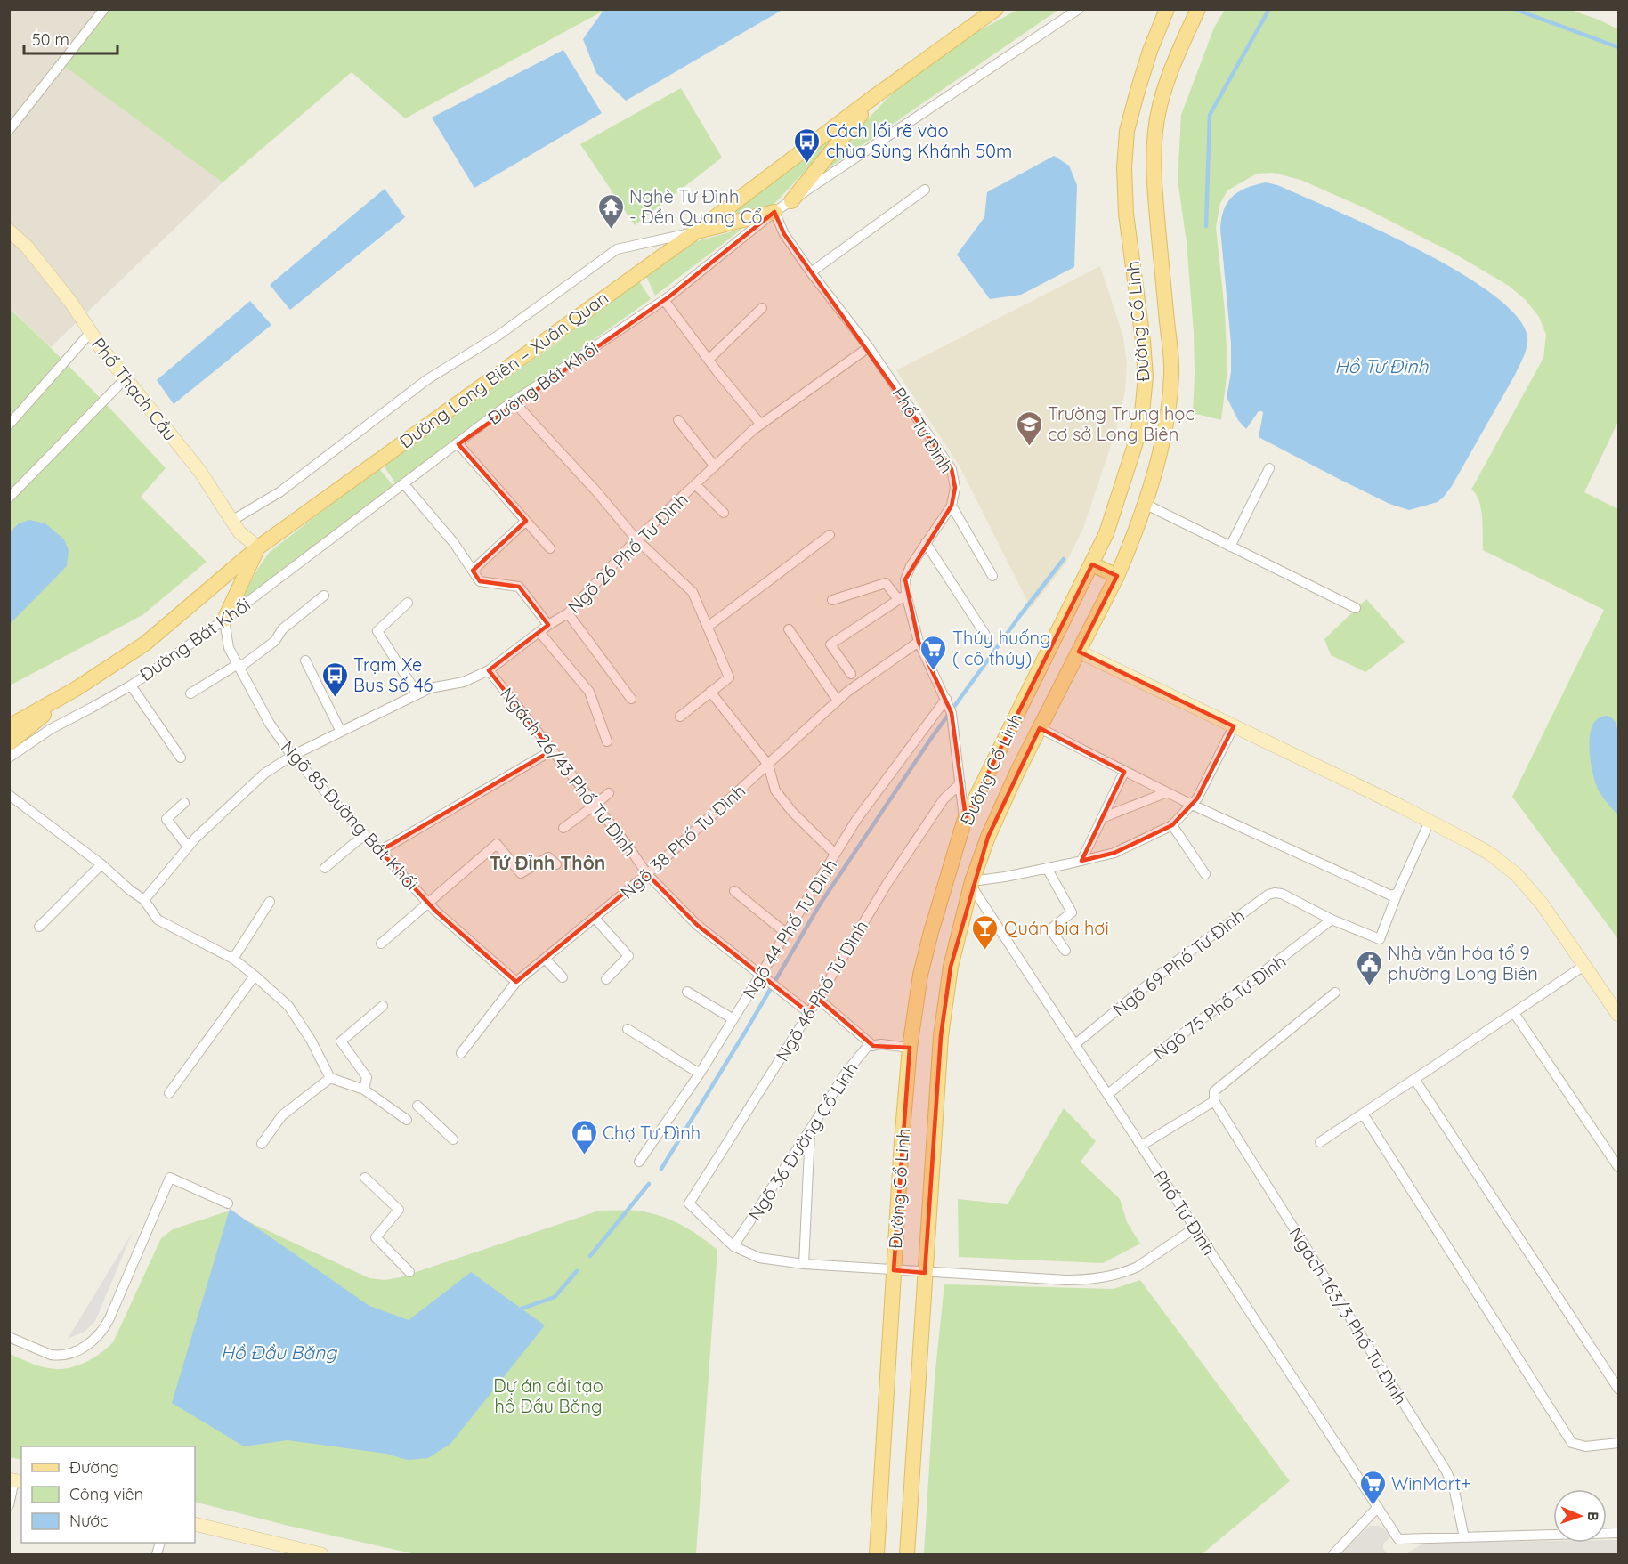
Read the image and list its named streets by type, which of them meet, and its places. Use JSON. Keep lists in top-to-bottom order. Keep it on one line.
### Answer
{"streets":{"main road":["Đường Cổ Linh","Đường Long Biên – Xuân Quan"],"street":["Đường Bát Khối","Phố Thạch Cầu","Phố Tư Đình","Ngõ 26 Phố Tư Đình","Ngách 26/43 Phố Tư Đình","Ngõ 85 Đường Bát Khối","Ngõ 38 Phố Tư Đình","Ngõ 44 Phố Tư Đình","Ngõ 69 Phố Tư Đình","Ngõ 46 Phố Tư Đình","Ngõ 75 Phố Tư Đình","Ngõ 36 Đường Cổ Linh","Ngách 163/3 Phố Tư Đình"]},"crossings":[["Đường Cổ Linh","Phố Tư Đình"],["Đường Long Biên – Xuân Quan","Phố Thạch Cầu"],["Đường Bát Khối","Phố Tư Đình"],["Đường Bát Khối","Ngõ 85 Đường Bát Khối"],["Phố Tư Đình","Ngõ 26 Phố Tư Đình"],["Phố Tư Đình","Ngõ 69 Phố Tư Đình"],["Phố Tư Đình","Ngõ 75 Phố Tư Đình"],["Phố Tư Đình","Ngách 163/3 Phố Tư Đình"],["Ngõ 26 Phố Tư Đình","Ngách 26/43 Phố Tư Đình"],["Ngõ 26 Phố Tư Đình","Ngõ 85 Đường Bát Khối"],["Ngách 26/43 Phố Tư Đình","Ngõ 38 Phố Tư Đình"],["Ngách 26/43 Phố Tư Đình","Ngõ 44 Phố Tư Đình"],["Ngách 26/43 Phố Tư Đình","Ngõ 46 Phố Tư Đình"],["Ngõ 85 Đường Bát Khối","Ngõ 38 Phố Tư Đình"],["Ngõ 69 Phố Tư Đình","Ngõ 75 Phố Tư Đình"],["Ngõ 46 Phố Tư Đình","Ngõ 36 Đường Cổ Linh"]],"districts":["Tứ Đỉnh Thôn"],"water":["Hồ Tư Đình","Hồ Đầu Băng"],"parks":["Dự án cải tạo hồ Đầu Băng"],"places":{"bus stop":["Cách lối rẽ vào chùa Sùng Khánh 50m","Trạm Xe Bus Số 46"],"temple":["Nghè Tư Đình - Đền Quang Cổ"],"school or university":["Trường Trung học cơ sở Long Biên"],"supermarket":["Thúy huống ( cô thúy)","WinMart+"],"bar":["Quán bia hơi"],"public building":["Nhà văn hóa tổ 9 phường Long Biên"],"shop":["Chợ Tư Đình"]},"legend":["Đường","Công viên","Nước"],"scale_bar":"50 m","north":"right"}
